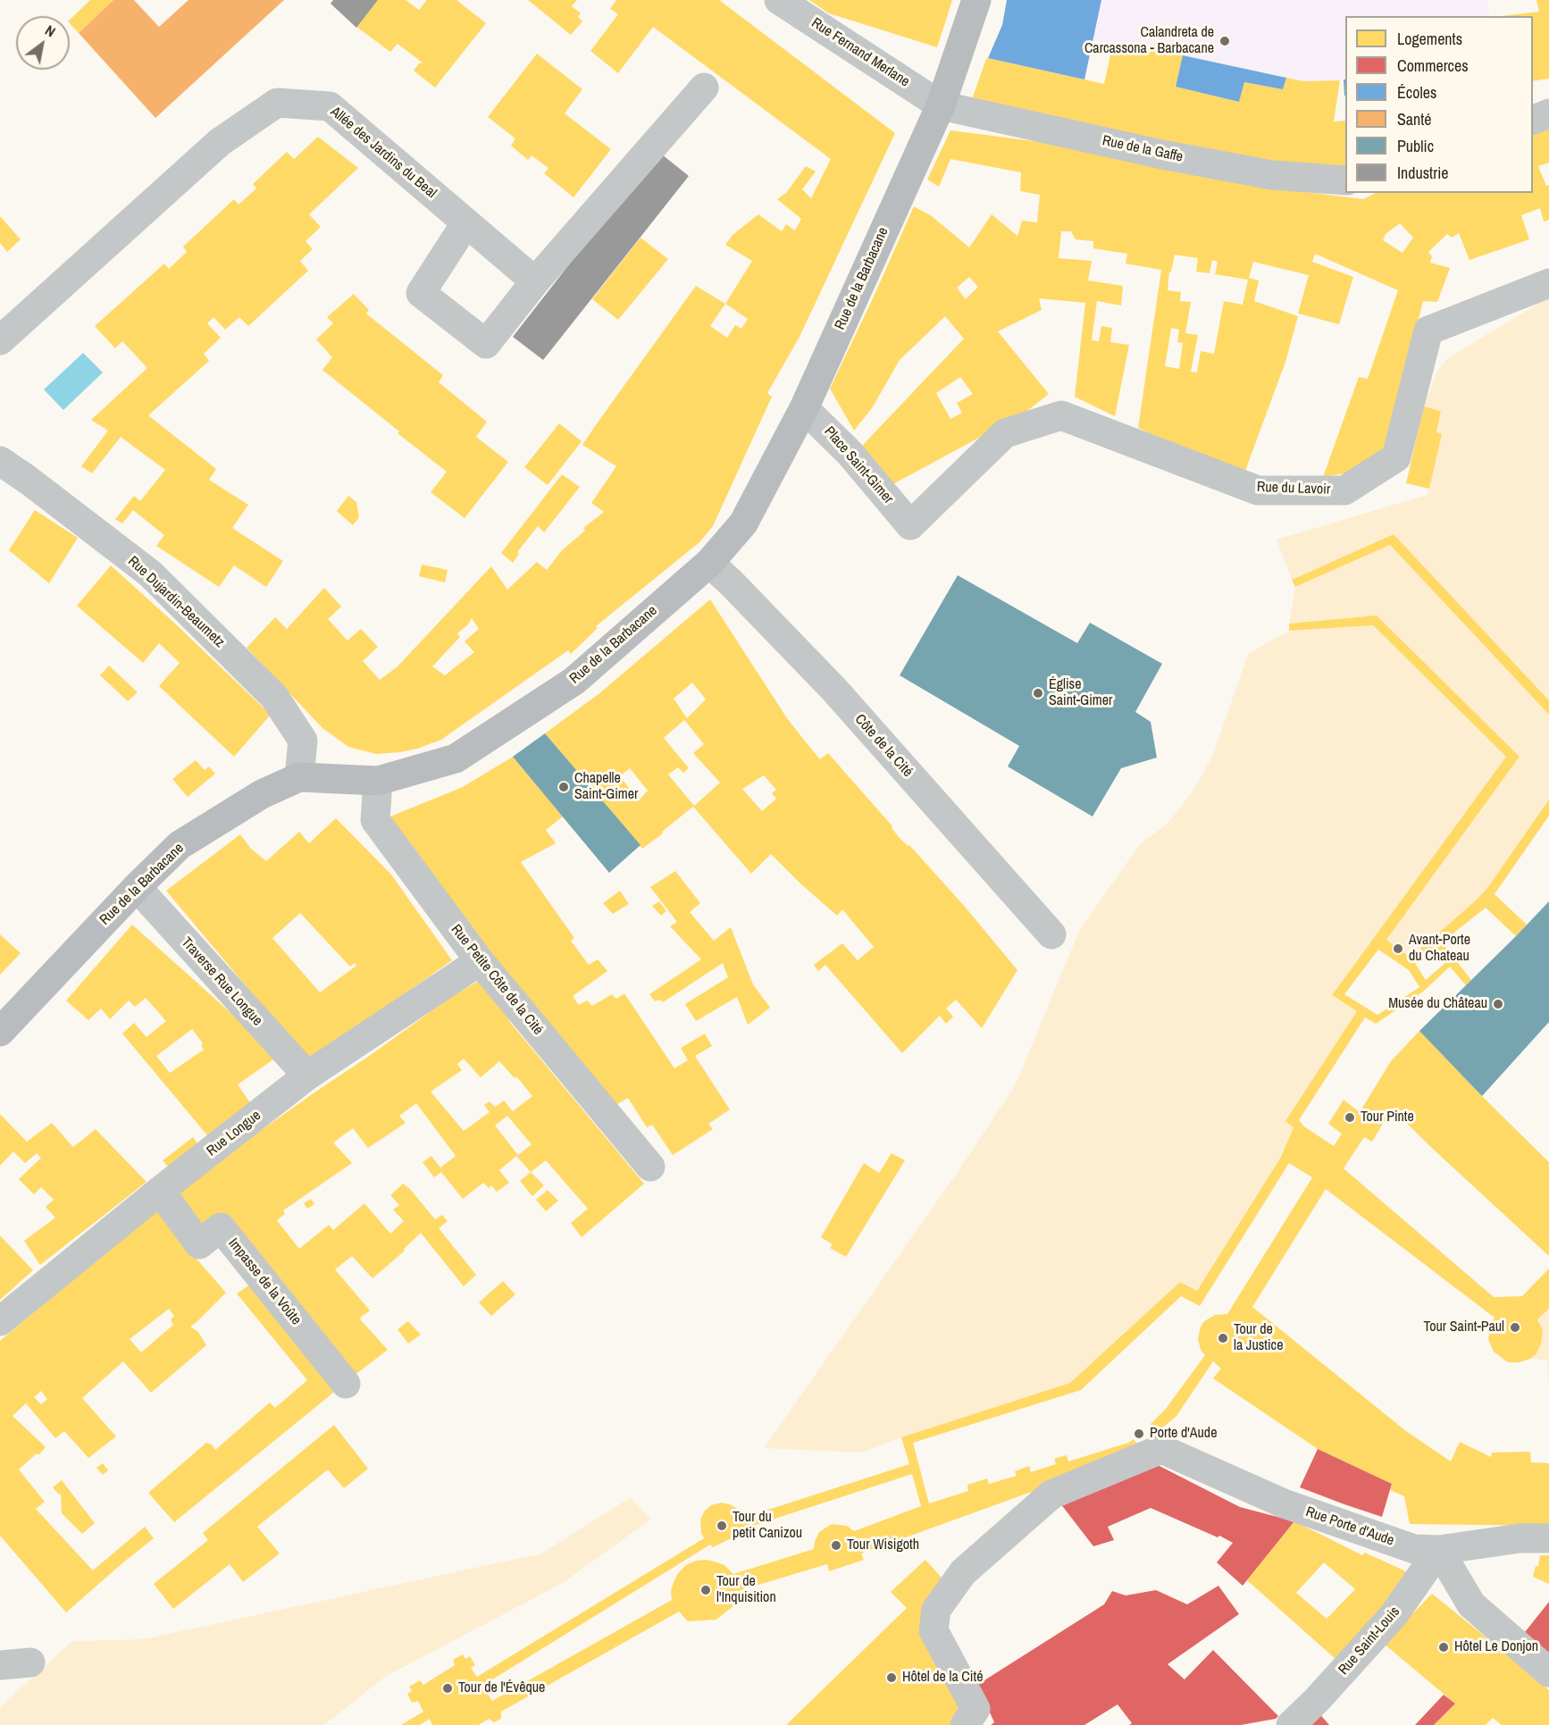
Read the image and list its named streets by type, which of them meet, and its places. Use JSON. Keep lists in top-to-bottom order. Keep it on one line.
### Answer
{"streets":{"main road":["Rue de la Barbacane"],"street":["Rue Fernand Merlane","Rue de la Gaffe","Allée des Jardins du Beal","Place Saint-Gimer","Rue du Lavoir","Rue Dujardin-Beaumetz","Côte de la Cité","Rue Petite Côte de la Cité","Traverse Rue Longue","Rue Longue","Impasse de la Voûte","Rue Porte d'Aude","Rue Saint-Louis"]},"crossings":[["Rue Fernand Merlane","Rue de la Gaffe"],["Rue Fernand Merlane","Rue de la Barbacane"],["Rue de la Gaffe","Rue de la Barbacane"],["Rue de la Barbacane","Place Saint-Gimer"],["Rue de la Barbacane","Rue Dujardin-Beaumetz"],["Rue de la Barbacane","Côte de la Cité"],["Rue de la Barbacane","Rue Petite Côte de la Cité"],["Rue de la Barbacane","Traverse Rue Longue"],["Place Saint-Gimer","Rue du Lavoir"],["Rue Petite Côte de la Cité","Rue Longue"],["Traverse Rue Longue","Rue Longue"],["Rue Longue","Impasse de la Voûte"],["Rue Porte d'Aude","Rue Saint-Louis"]],"places":["Calandreta de Carcassona - Barbacane","Église Saint-Gimer","Chapelle Saint-Gimer","Avant-Porte du Chateau","Musée du Château","Tour Pinte","Tour Saint-Paul","Tour de la Justice","Porte d'Aude","Tour du petit Canizou","Tour Wisigoth","Tour de l'Inquisition","Hôtel Le Donjon","Hôtel de la Cité","Tour de l'Évêque"],"legend":["Logements","Commerces","Écoles","Santé","Public","Industrie"],"north":"top right"}
